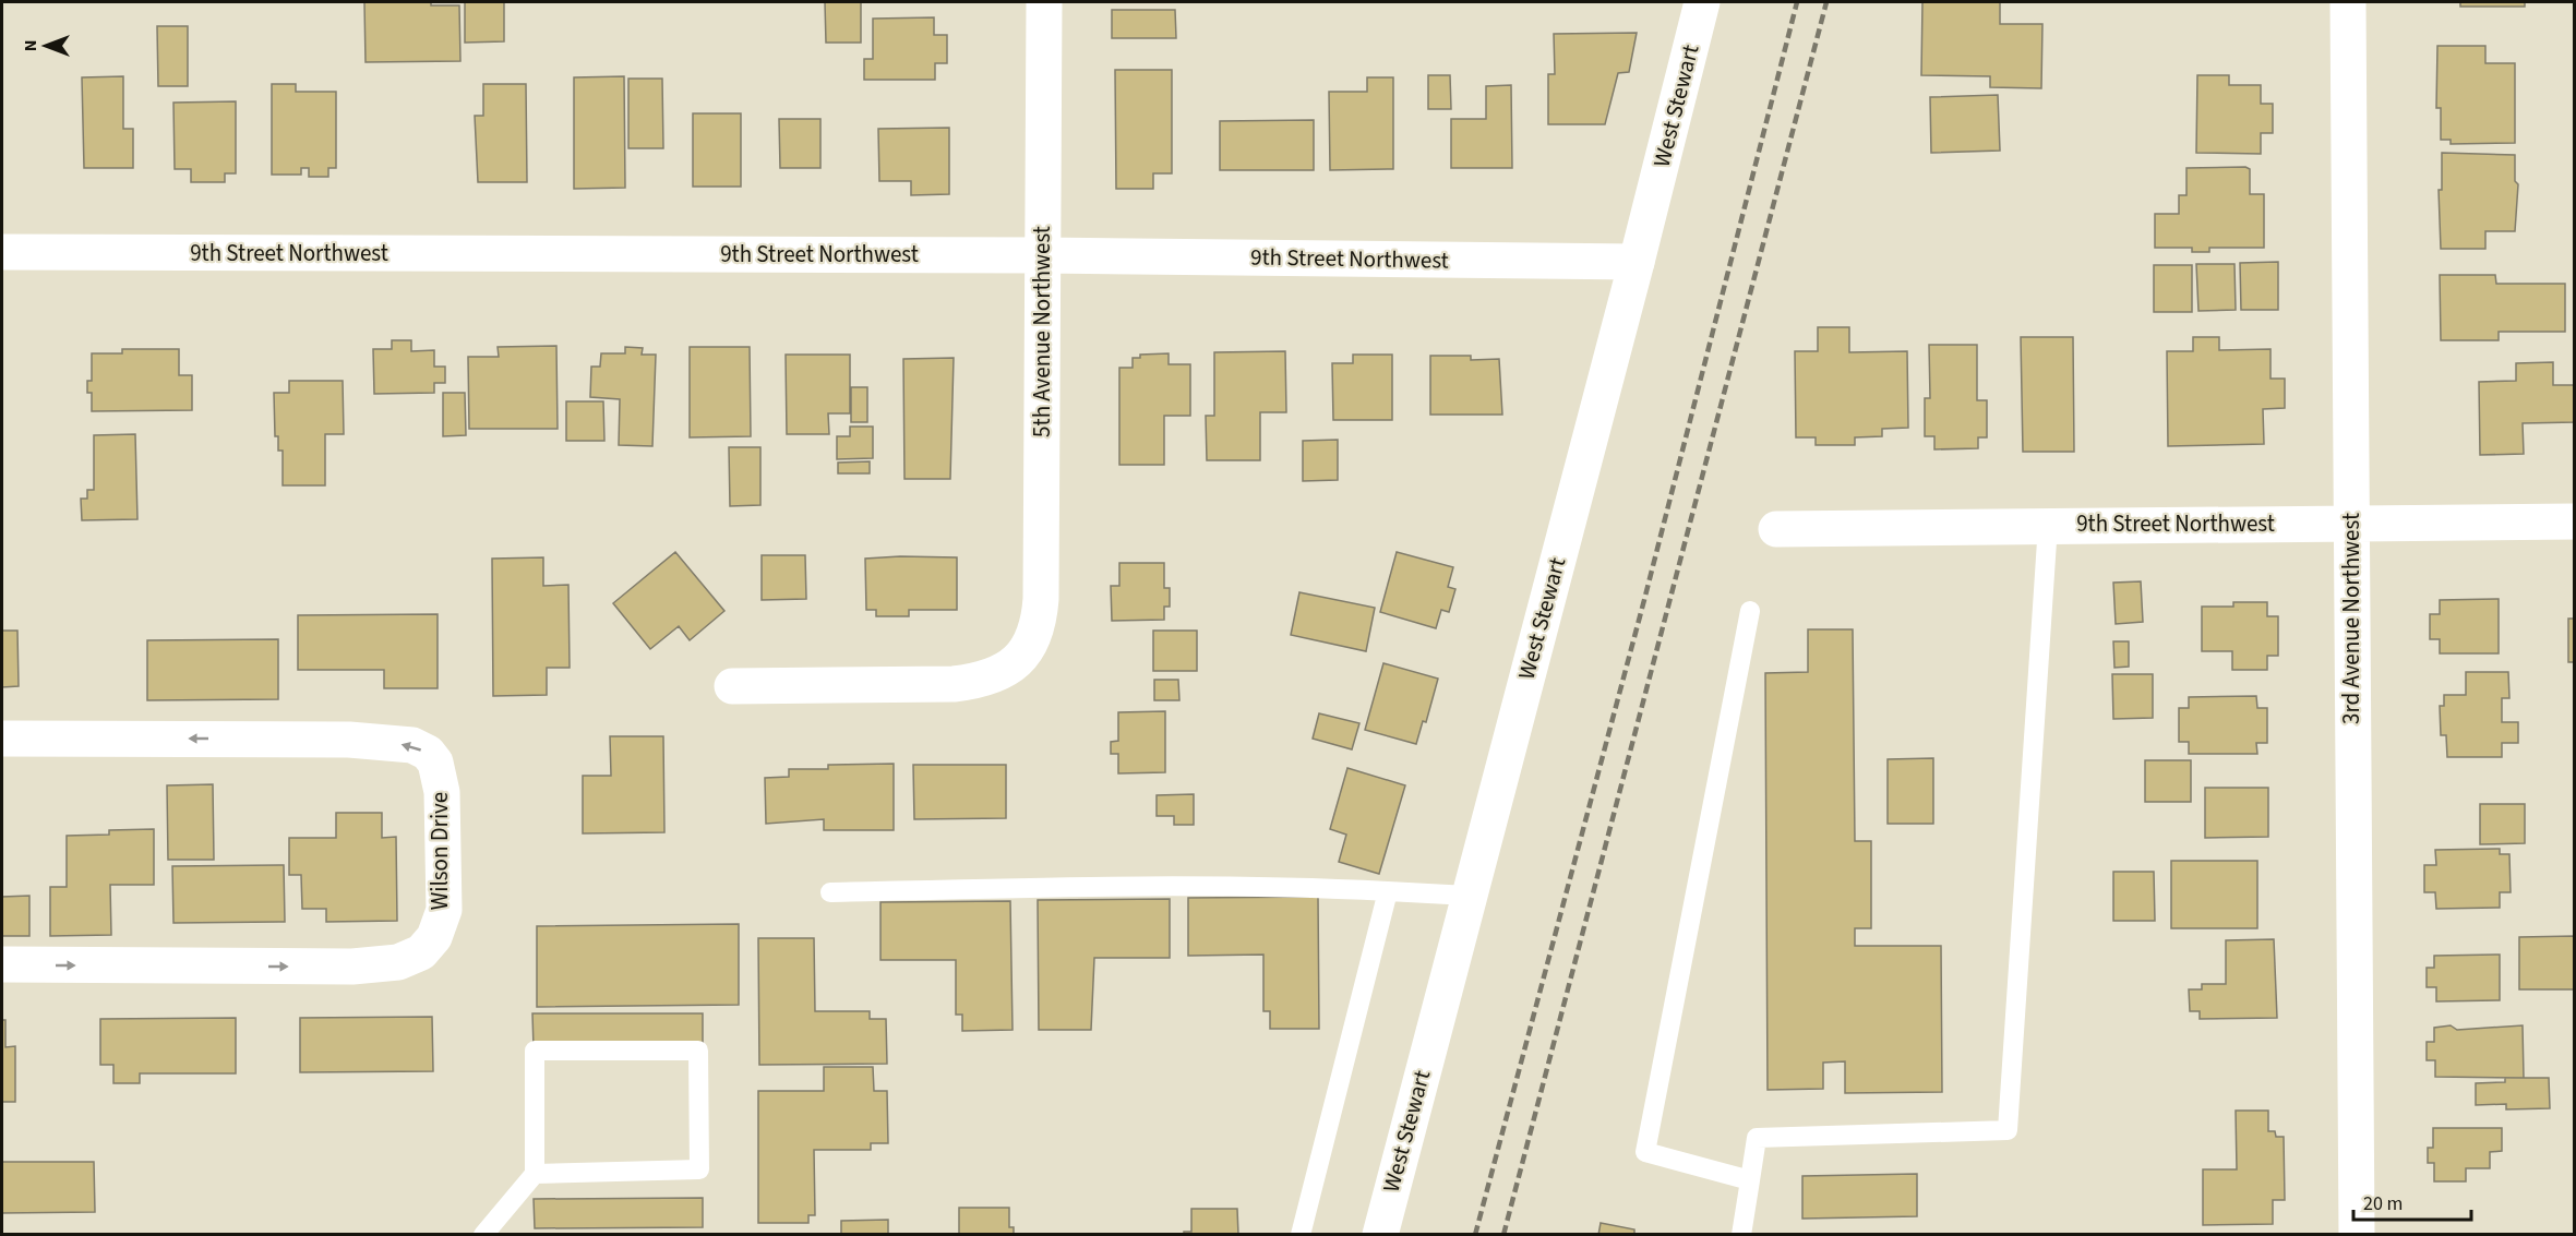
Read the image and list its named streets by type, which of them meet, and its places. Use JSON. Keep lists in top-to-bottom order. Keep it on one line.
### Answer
{"streets":{"street":["West Stewart","9th Street Northwest","5th Avenue Northwest","3rd Avenue Northwest","Wilson Drive"]},"crossings":[["West Stewart","9th Street Northwest"],["9th Street Northwest","5th Avenue Northwest"],["9th Street Northwest","3rd Avenue Northwest"]],"scale_bar":"20 m","north":"left"}
